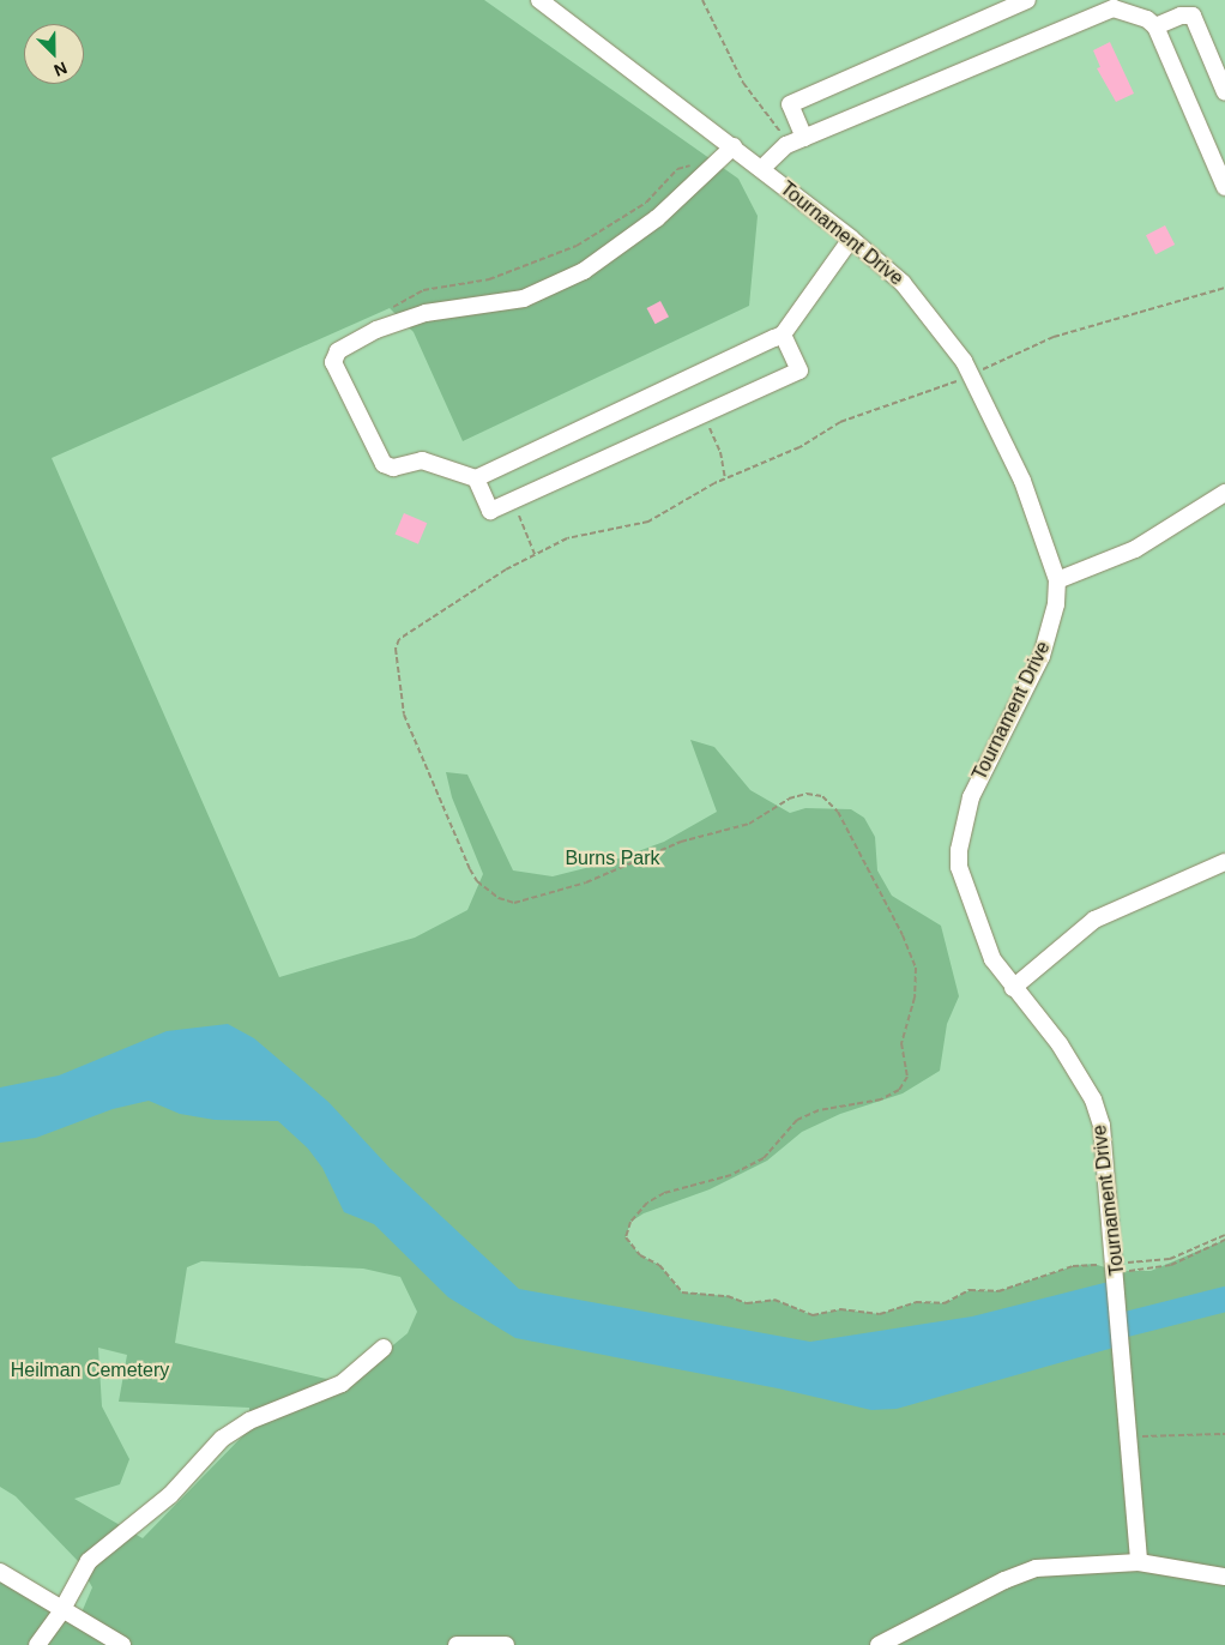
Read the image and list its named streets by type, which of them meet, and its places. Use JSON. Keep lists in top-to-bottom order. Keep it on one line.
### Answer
{"streets":{"street":["Tournament Drive"]},"parks":["Burns Park","Heilman Cemetery"],"north":"bottom right"}
